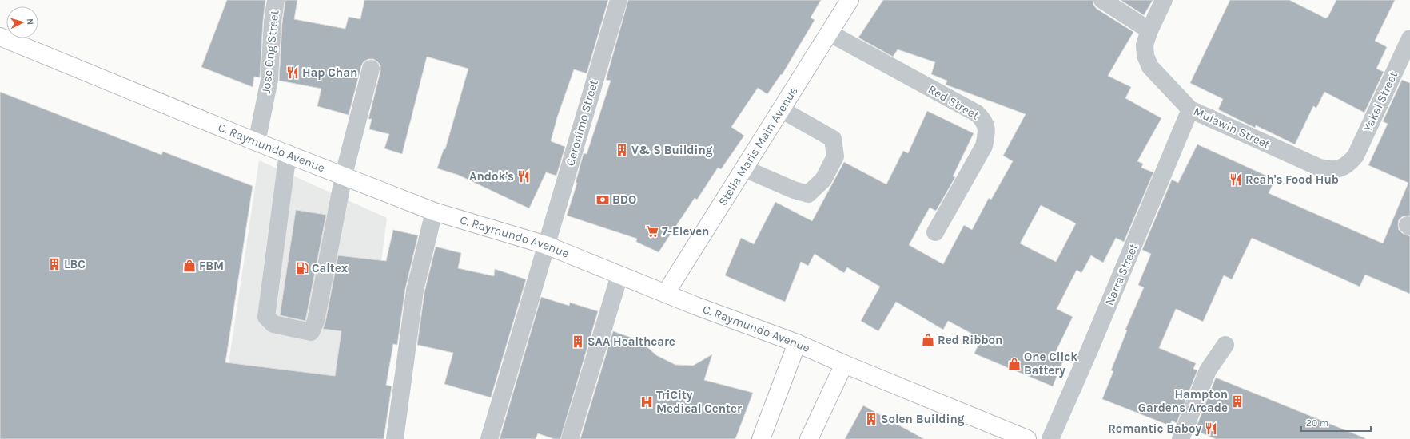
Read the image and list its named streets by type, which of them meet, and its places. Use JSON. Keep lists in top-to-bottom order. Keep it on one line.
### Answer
{"streets":{"main road":["Stella Maris Main Avenue","C. Raymundo Avenue"],"street":["Jose Ong Street","Yakal Street","Red Street","Geronimo Street","Mulawin Street","Narra Street"]},"crossings":[["Jose Ong Street","C. Raymundo Avenue"],["Yakal Street","Mulawin Street"],["Red Street","Stella Maris Main Avenue"],["Geronimo Street","C. Raymundo Avenue"],["Mulawin Street","Narra Street"],["Stella Maris Main Avenue","C. Raymundo Avenue"]],"places":{"restaurant":["Hap Chan","Andok's","Reah's Food Hub","Romantic Baboy"],"building":["V& S Building","LBC","SAA Healthcare","Hampton Gardens Arcade","Solen Building"],"bank":["BDO"],"supermarket":["7-Eleven"],"shop":["FBM","Red Ribbon","One Click Battery"],"fuel station":["Caltex"],"hospital":["TriCity Medical Center"]},"scale_bar":"20 m","north":"right"}
